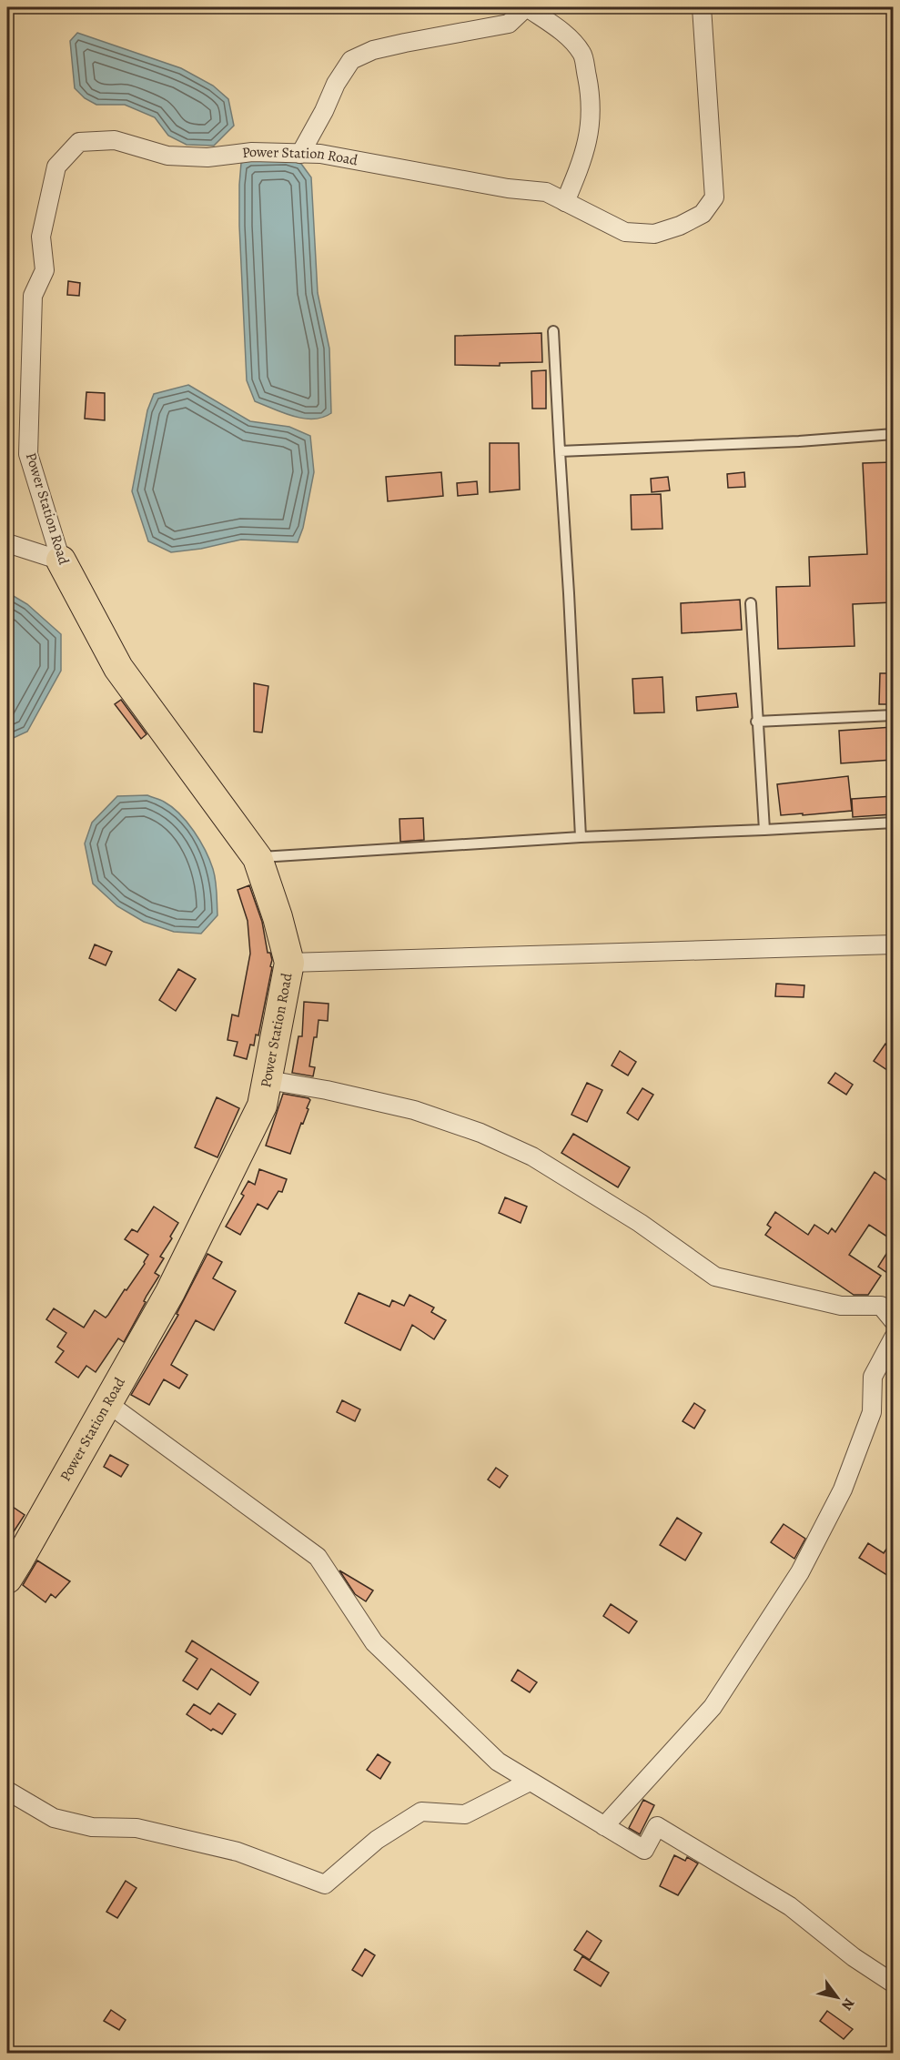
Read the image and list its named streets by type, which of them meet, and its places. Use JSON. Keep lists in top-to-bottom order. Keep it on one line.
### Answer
{"streets":{"main road":["Power Station Road"]},"north":"bottom right"}
